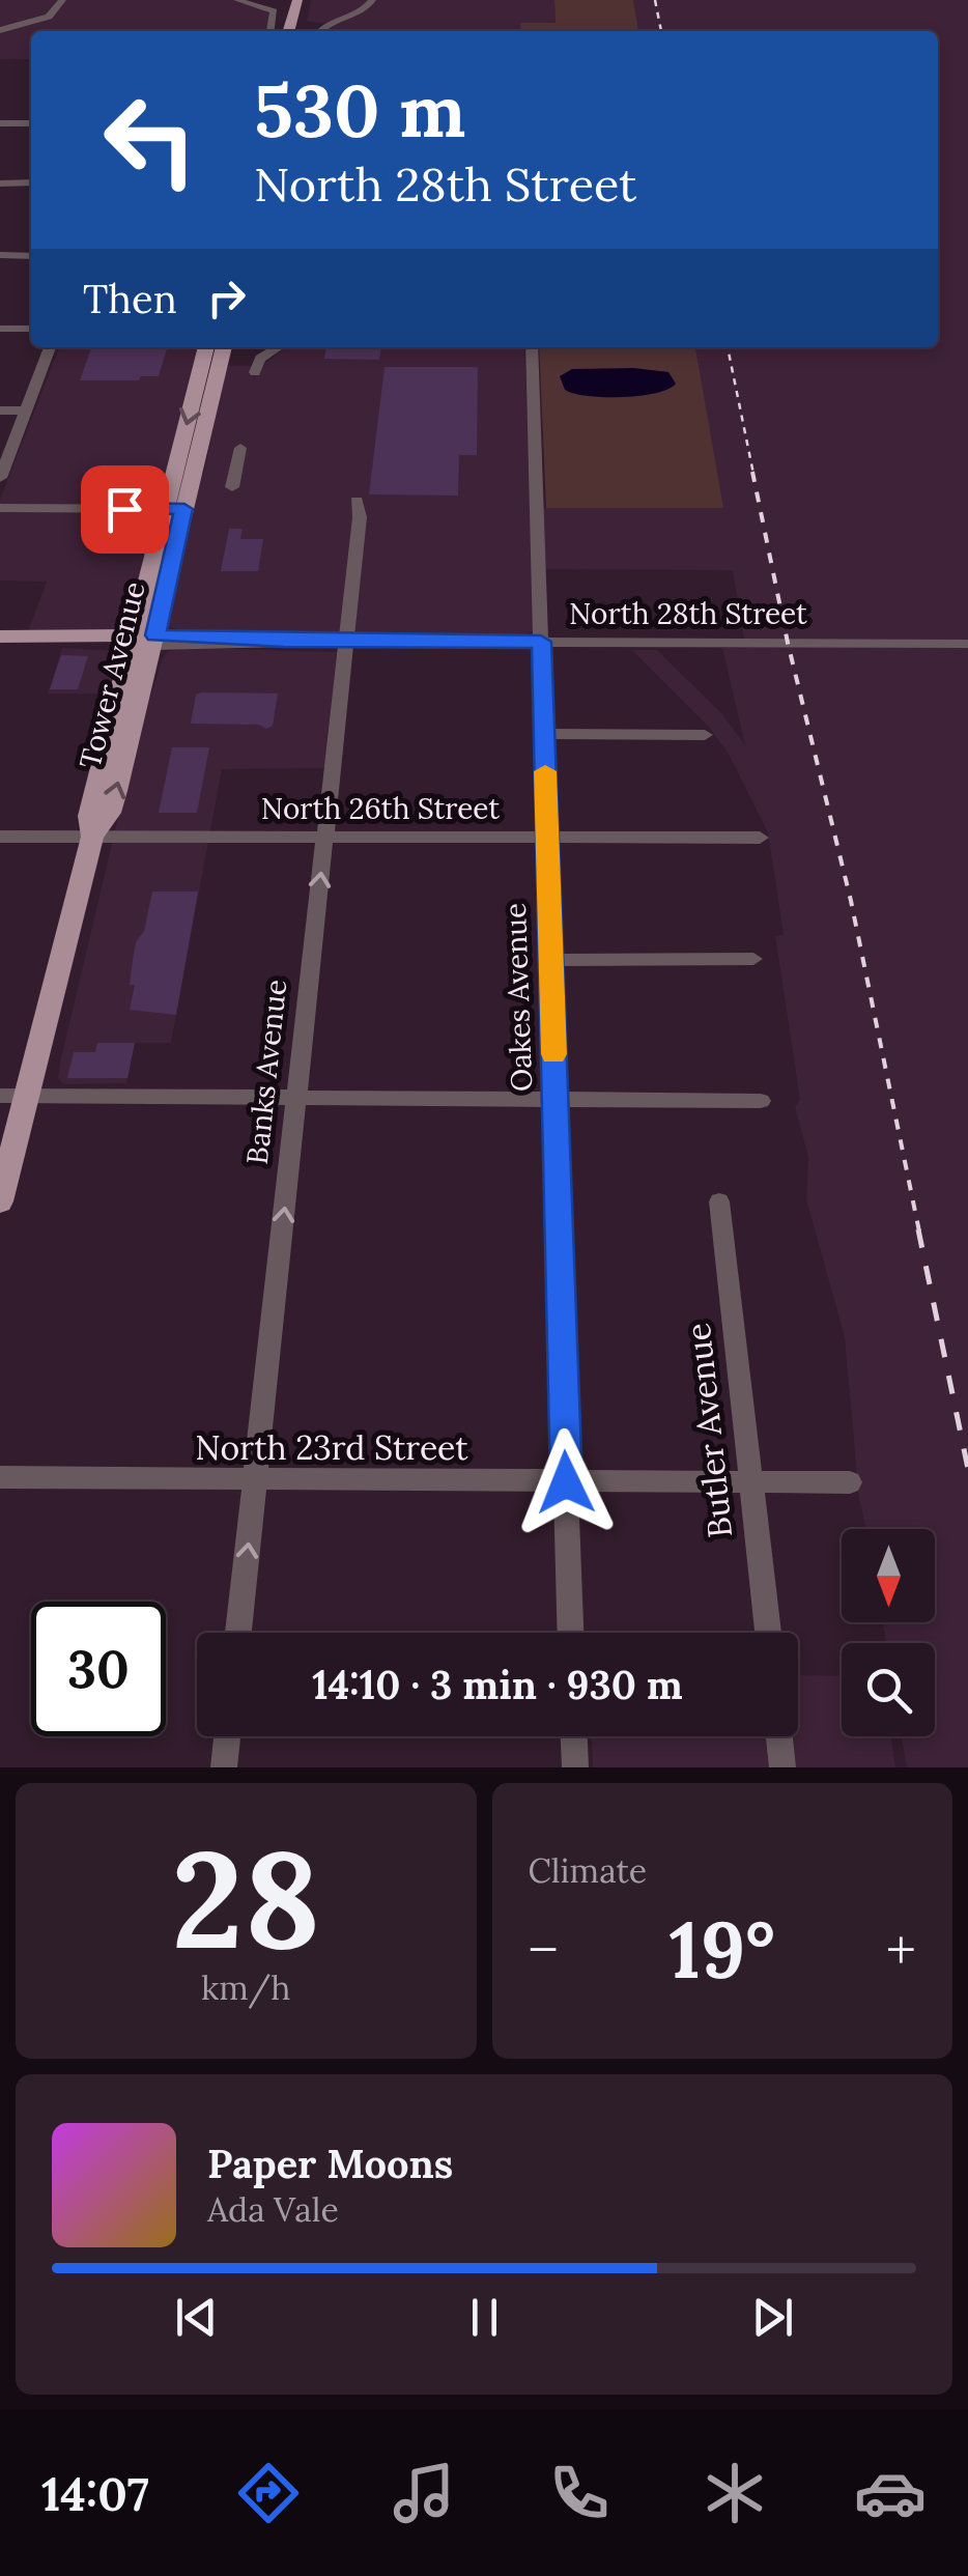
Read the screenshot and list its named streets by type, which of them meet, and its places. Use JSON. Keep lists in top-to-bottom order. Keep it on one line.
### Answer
{"streets":{"main road":["North 28th Street","Tower Avenue"],"street":["North 26th Street","Oakes Avenue","Banks Avenue","Butler Avenue","North 23rd Street"]},"crossings":[["North 28th Street","Tower Avenue"],["North 28th Street","Oakes Avenue"],["North 28th Street","Banks Avenue"],["Tower Avenue","North 26th Street"],["North 26th Street","Oakes Avenue"],["North 26th Street","Banks Avenue"],["Oakes Avenue","North 23rd Street"],["Banks Avenue","North 23rd Street"],["Butler Avenue","North 23rd Street"]],"one_way":["Banks Avenue"],"north":"bottom","page":{"turn":["530 m","North 28th Street"],"then":"Then","limit":"30","trip":"14:10 · 3 min · 930 m","tile":[["28","km/h"],"Climate"],"heat":["−","19°","+"],"song":["Paper Moons","Ada Vale"],"tabs":"14:07"}}
